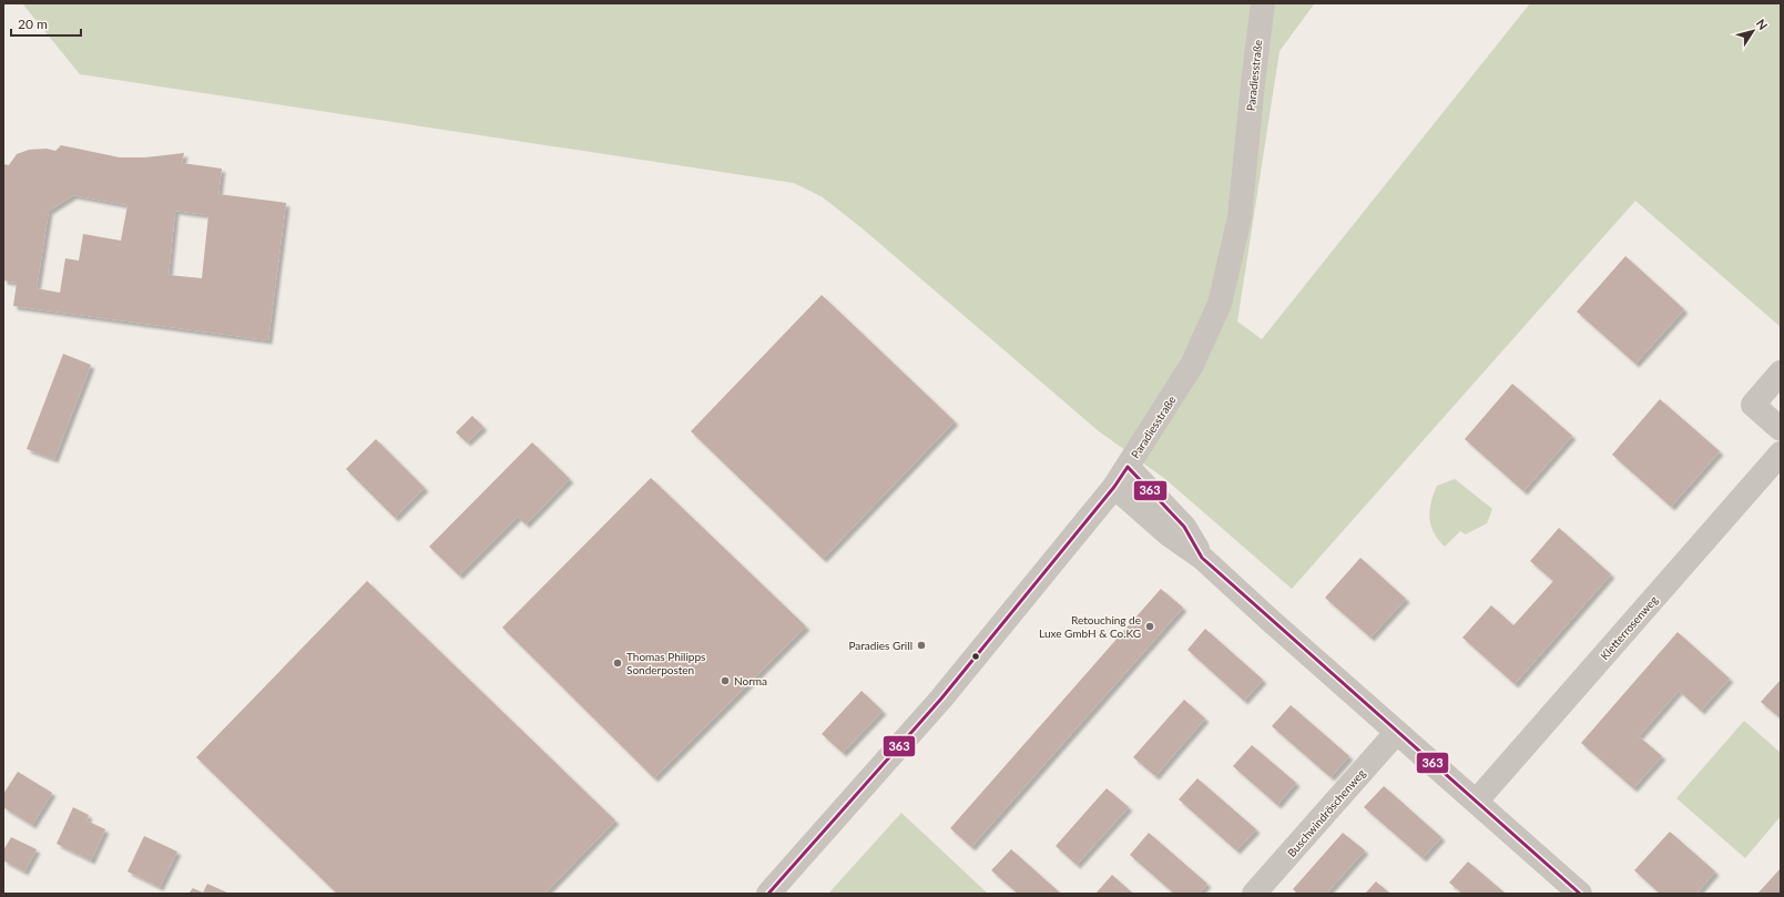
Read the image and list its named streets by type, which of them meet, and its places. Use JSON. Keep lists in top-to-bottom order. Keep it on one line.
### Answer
{"streets":{"street":["Paradiesstraße","Kletterrosenweg","Buschwindröschenweg"]},"places":["Retouching de Luxe GmbH & Co.KG","Paradies Grill","Thomas Philipps Sonderposten","Norma"],"lines":["transit line 363"],"scale_bar":"20 m","north":"top right"}
